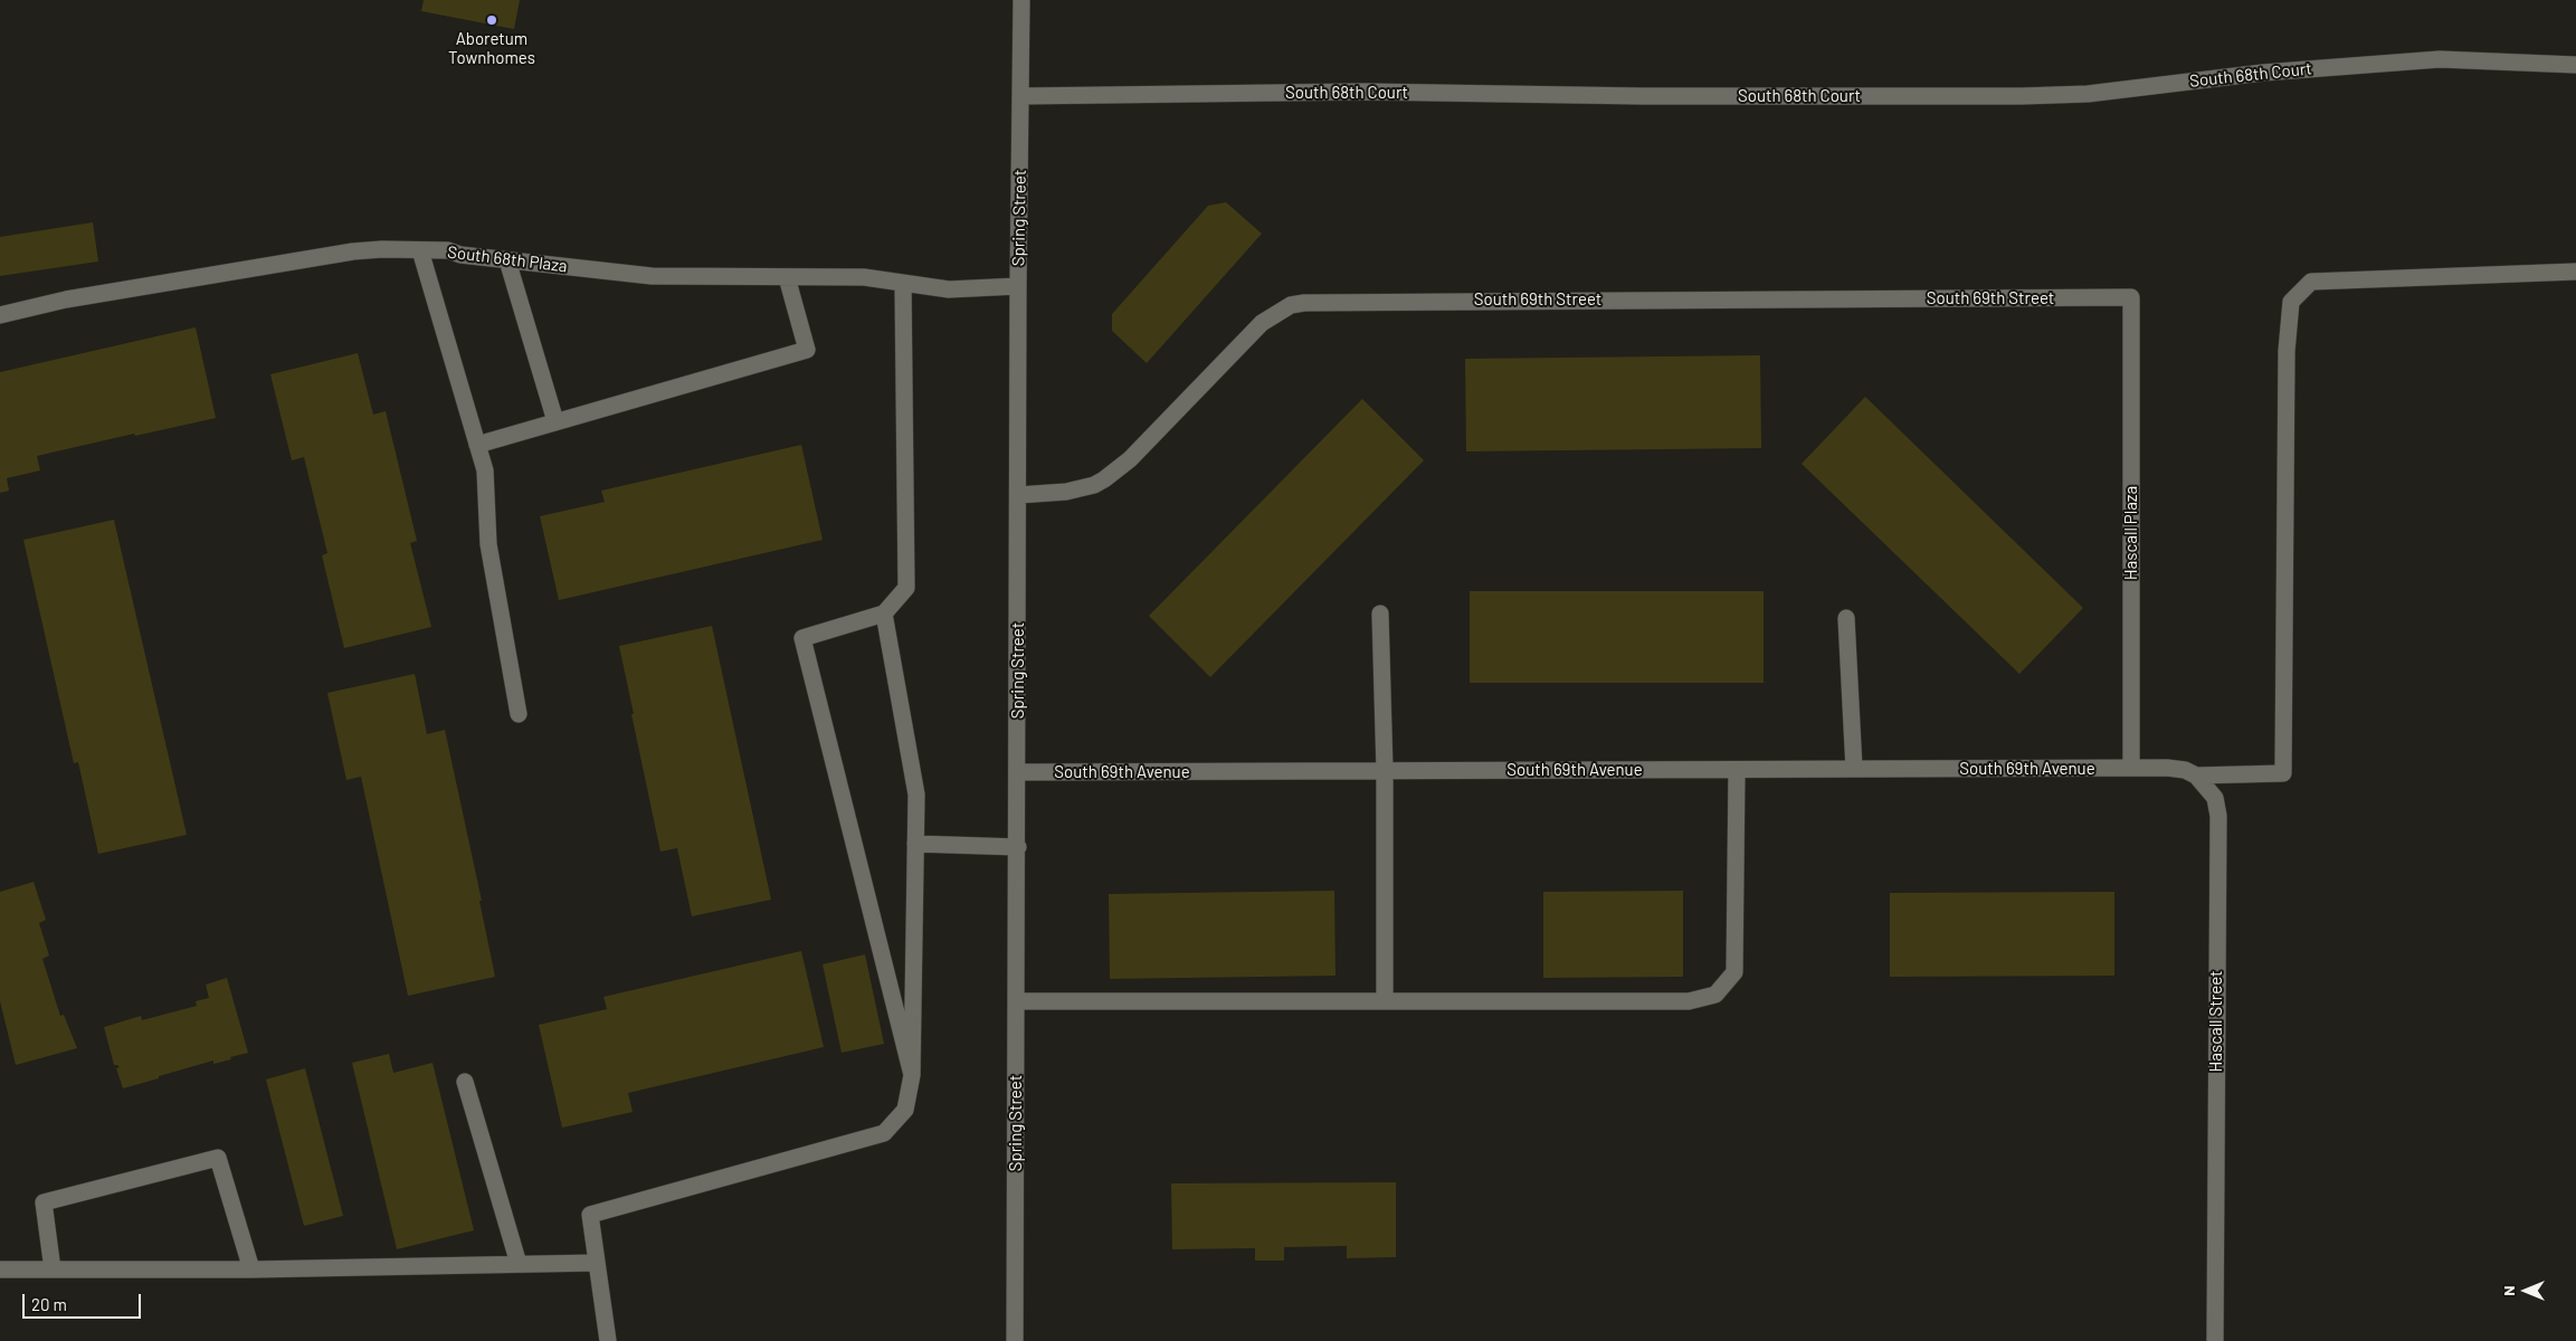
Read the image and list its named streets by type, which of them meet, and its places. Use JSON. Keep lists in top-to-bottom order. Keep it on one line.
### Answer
{"streets":{"street":["South 68th Court","Spring Street","South 68th Plaza","South 69th Street","Hascall Plaza","South 69th Avenue","Hascall Street"]},"crossings":[["South 68th Court","Spring Street"],["Spring Street","South 68th Plaza"],["Spring Street","South 69th Street"],["Spring Street","South 69th Avenue"],["South 69th Street","Hascall Plaza"],["Hascall Plaza","South 69th Avenue"]],"places":["Aboretum Townhomes"],"scale_bar":"20 m","north":"left"}
